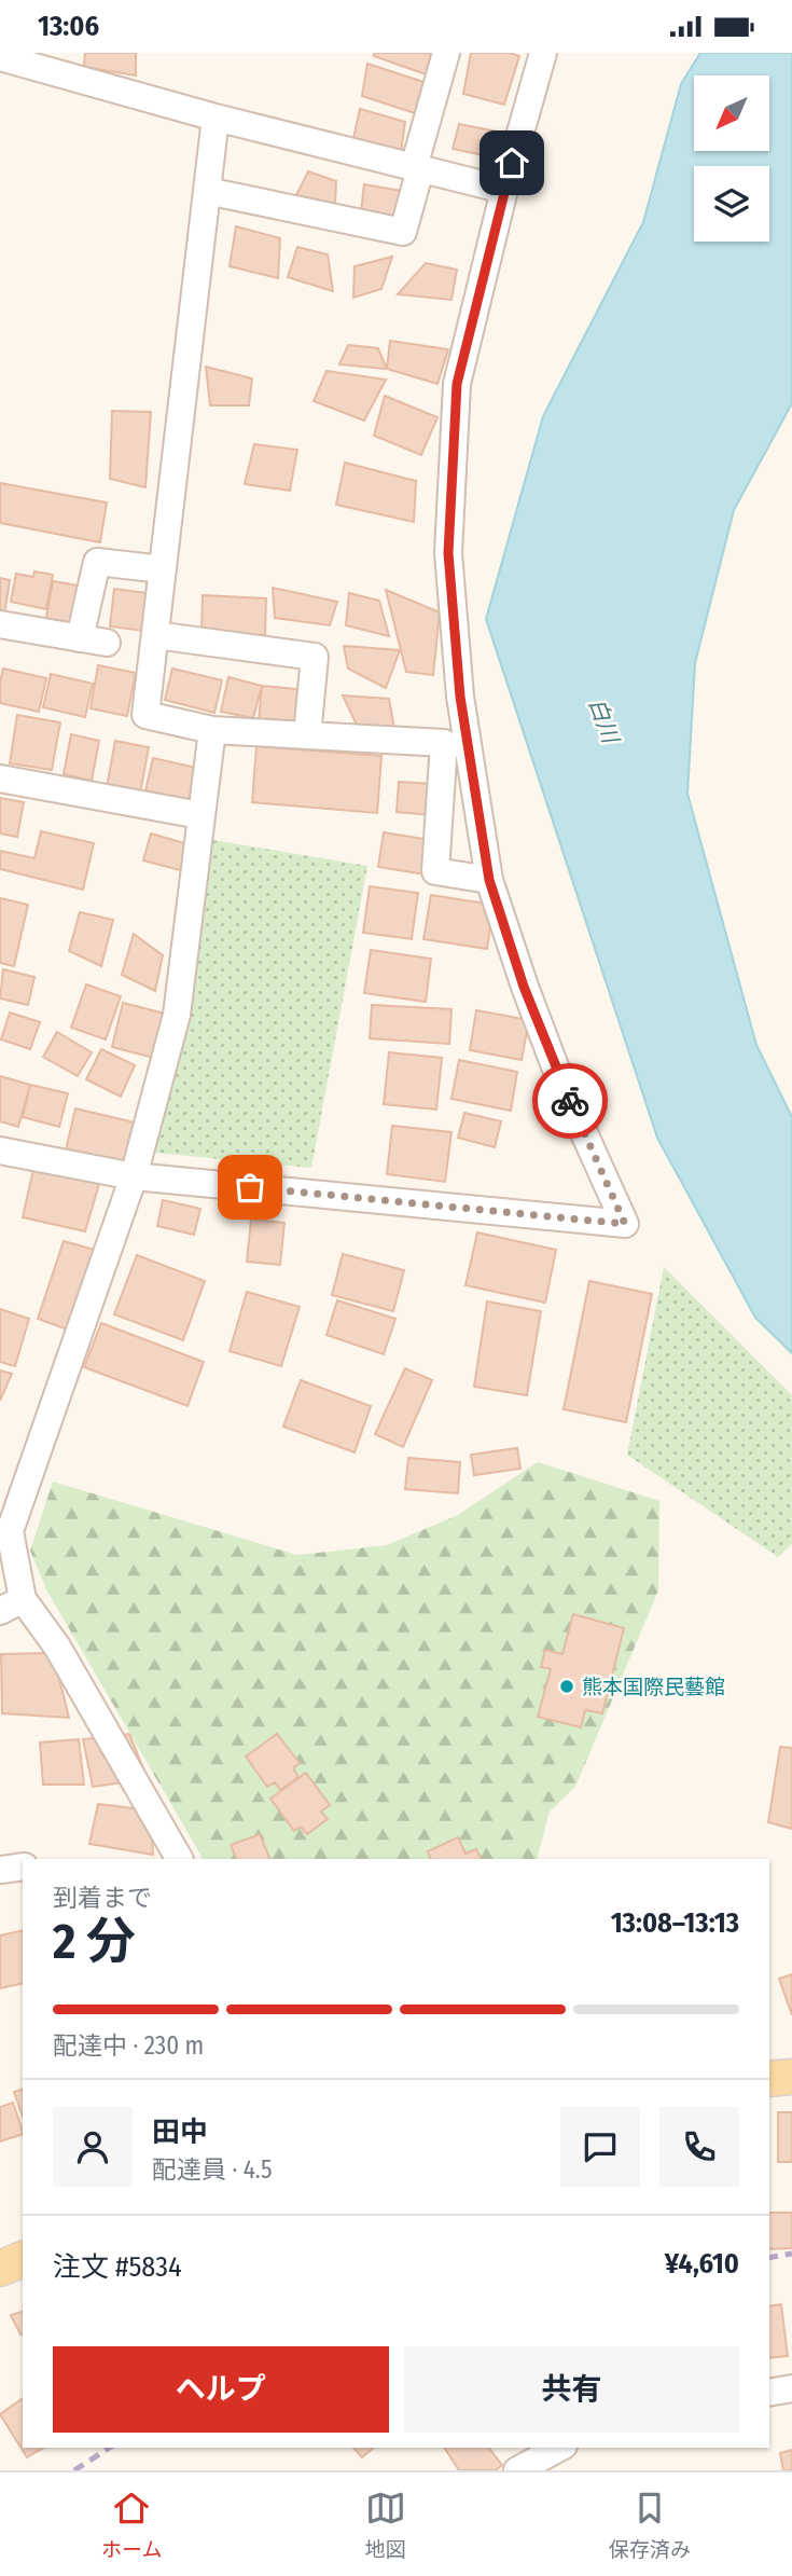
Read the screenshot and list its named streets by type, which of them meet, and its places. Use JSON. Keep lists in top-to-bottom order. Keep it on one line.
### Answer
{"water":["白川"],"places":["熊本国際民藝館"],"north":"bottom left","page":{"status":"13:06","heading":["2 分","到着まで","13:08–13:13"],"panel":["田中","配達員 · 4.5","注文 #5834","¥4,610"],"bar":"配達中 · 230 m","buttons":["ヘルプ","共有"],"tabs":["ホーム","地図","保存済み"]}}
